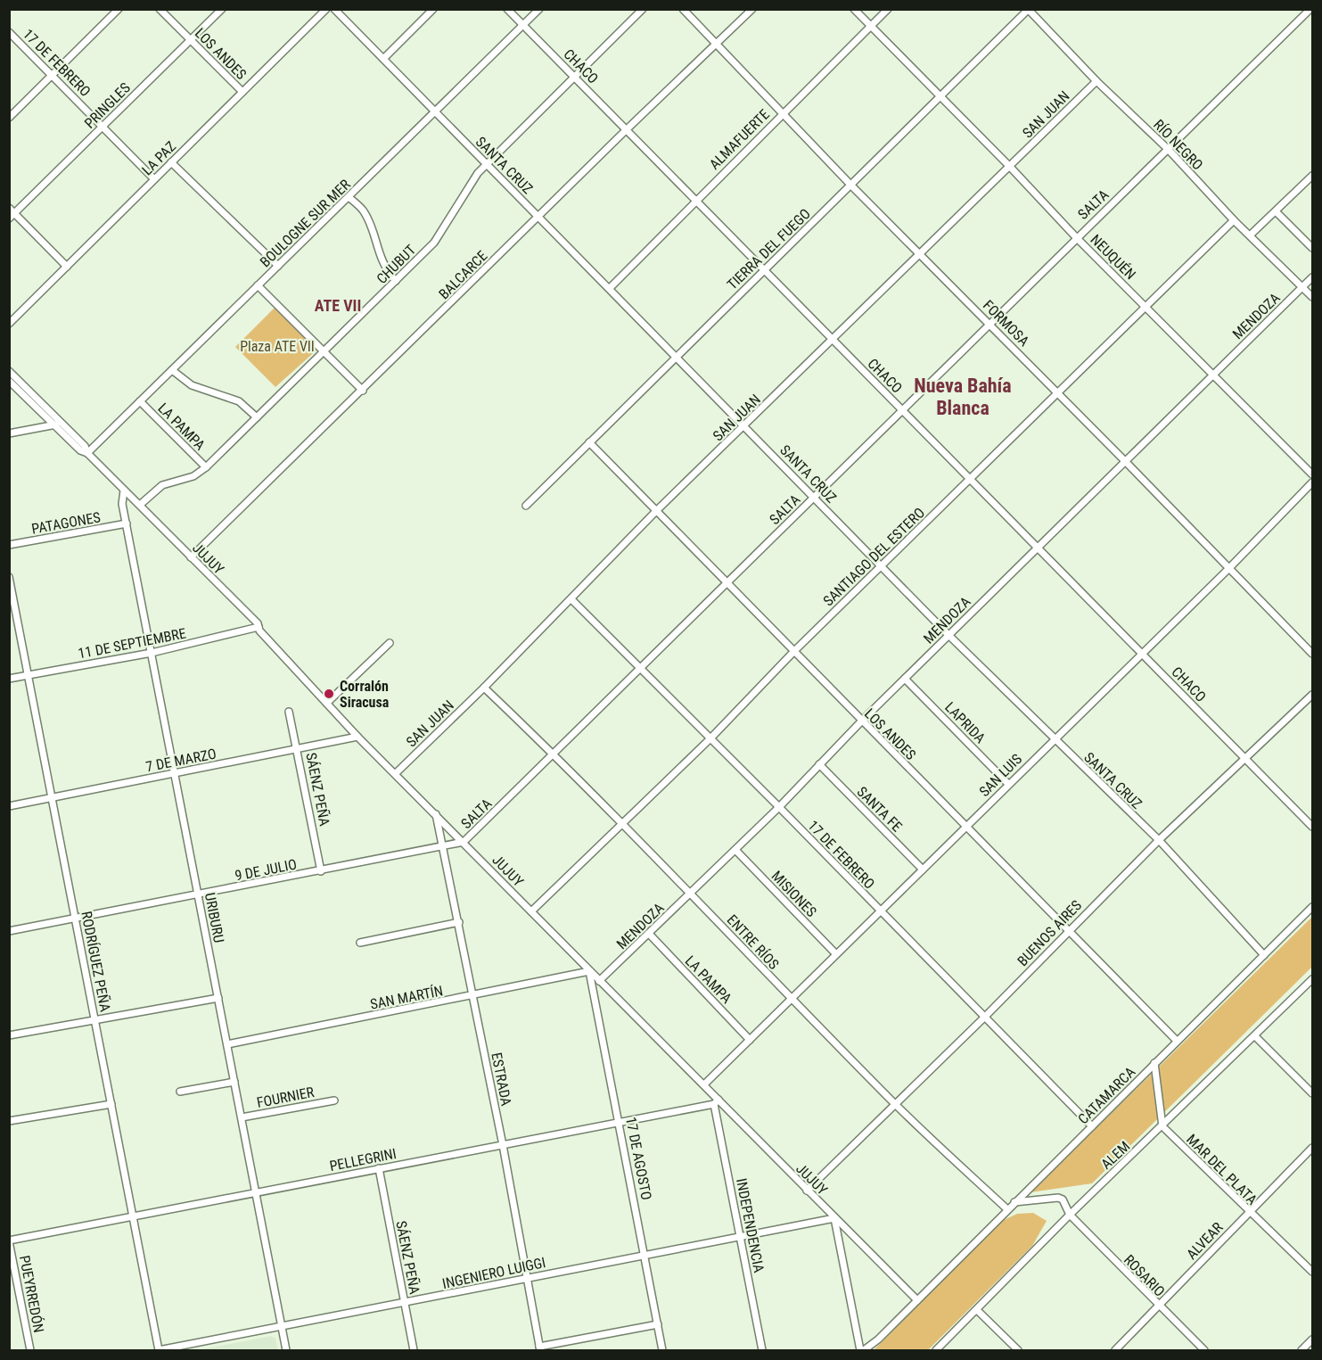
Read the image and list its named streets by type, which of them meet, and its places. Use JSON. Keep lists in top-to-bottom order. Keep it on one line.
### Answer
{"streets":{"street":["LOS ANDES","17 DE FEBRERO","CHACO","PRINGLES","SAN JUAN","ALMAFUERTE","RÍO NEGRO","LA PAZ","SANTA CRUZ","SALTA","BOULOGNE SUR MER","TIERRA DEL FUEGO","NEUQUÉN","CHUBUT","BALCARCE","MENDOZA","FORMOSA","LA PAMPA","PATAGONES","SANTIAGO DEL ESTERO","JUJUY","11 DE SEPTIEMBRE","LAPRIDA","7 DE MARZO","SAN LUIS","SÁENZ PEÑA","SANTA FE","9 DE JULIO","MISIONES","URIBURU","BUENOS AIRES","ENTRE RÍOS","RODRÍGUEZ PEÑA","SAN MARTÍN","ESTRADA","CATAMARCA","FOURNIER","ALEM","17 DE AGOSTO","PELLEGRINI","MAR DEL PLATA","INDEPENDENCIA","ALVEAR","INGENIERO LUIGGI","ROSARIO","PUEYRREDÓN"]},"crossings":[["LOS ANDES","PRINGLES"],["LOS ANDES","SAN JUAN"],["LOS ANDES","LA PAZ"],["LOS ANDES","SALTA"],["LOS ANDES","TIERRA DEL FUEGO"],["LOS ANDES","MENDOZA"],["LOS ANDES","SANTIAGO DEL ESTERO"],["LOS ANDES","SAN LUIS"],["LOS ANDES","BUENOS AIRES"],["LOS ANDES","CATAMARCA"],["17 DE FEBRERO","PRINGLES"],["17 DE FEBRERO","SAN JUAN"],["17 DE FEBRERO","LA PAZ"],["17 DE FEBRERO","SALTA"],["17 DE FEBRERO","MENDOZA"],["17 DE FEBRERO","SANTIAGO DEL ESTERO"],["17 DE FEBRERO","SAN LUIS"],["17 DE FEBRERO","BUENOS AIRES"],["17 DE FEBRERO","CATAMARCA"],["CHACO","SAN JUAN"],["CHACO","ALMAFUERTE"],["CHACO","SALTA"],["CHACO","BOULOGNE SUR MER"],["CHACO","TIERRA DEL FUEGO"],["CHACO","CHUBUT"],["CHACO","BALCARCE"],["CHACO","MENDOZA"],["CHACO","SANTIAGO DEL ESTERO"],["CHACO","SAN LUIS"],["CHACO","BUENOS AIRES"],["SAN JUAN","RÍO NEGRO"],["SAN JUAN","SANTA CRUZ"],["SAN JUAN","NEUQUÉN"],["SAN JUAN","FORMOSA"],["SAN JUAN","JUJUY"],["SAN JUAN","ENTRE RÍOS"],["ALMAFUERTE","SANTA CRUZ"],["ALMAFUERTE","NEUQUÉN"],["ALMAFUERTE","FORMOSA"],["RÍO NEGRO","SALTA"],["RÍO NEGRO","TIERRA DEL FUEGO"],["RÍO NEGRO","MENDOZA"],["RÍO NEGRO","SANTIAGO DEL ESTERO"],["SANTA CRUZ","SALTA"],["SANTA CRUZ","BOULOGNE SUR MER"],["SANTA CRUZ","TIERRA DEL FUEGO"],["SANTA CRUZ","CHUBUT"],["SANTA CRUZ","BALCARCE"],["SANTA CRUZ","MENDOZA"],["SANTA CRUZ","SANTIAGO DEL ESTERO"],["SANTA CRUZ","SAN LUIS"],["SANTA CRUZ","BUENOS AIRES"],["SANTA CRUZ","CATAMARCA"],["SALTA","NEUQUÉN"],["SALTA","FORMOSA"],["SALTA","JUJUY"],["SALTA","9 DE JULIO"],["SALTA","ENTRE RÍOS"],["BOULOGNE SUR MER","LA PAMPA"],["BOULOGNE SUR MER","JUJUY"],["TIERRA DEL FUEGO","NEUQUÉN"],["TIERRA DEL FUEGO","FORMOSA"],["NEUQUÉN","MENDOZA"],["NEUQUÉN","SANTIAGO DEL ESTERO"],["CHUBUT","LA PAMPA"],["CHUBUT","JUJUY"],["BALCARCE","FORMOSA"],["BALCARCE","JUJUY"],["MENDOZA","FORMOSA"],["MENDOZA","LA PAMPA"],["MENDOZA","JUJUY"],["MENDOZA","LAPRIDA"],["MENDOZA","SANTA FE"],["MENDOZA","MISIONES"],["MENDOZA","ENTRE RÍOS"],["FORMOSA","SANTIAGO DEL ESTERO"],["FORMOSA","SAN LUIS"],["LA PAMPA","SAN LUIS"],["PATAGONES","URIBURU"],["SANTIAGO DEL ESTERO","JUJUY"],["SANTIAGO DEL ESTERO","ENTRE RÍOS"],["JUJUY","11 DE SEPTIEMBRE"],["JUJUY","7 DE MARZO"],["JUJUY","SAN LUIS"],["JUJUY","9 DE JULIO"],["JUJUY","URIBURU"],["JUJUY","BUENOS AIRES"],["JUJUY","SAN MARTÍN"],["JUJUY","ESTRADA"],["JUJUY","CATAMARCA"],["JUJUY","17 DE AGOSTO"],["JUJUY","PELLEGRINI"],["JUJUY","INDEPENDENCIA"],["JUJUY","INGENIERO LUIGGI"],["11 DE SEPTIEMBRE","URIBURU"],["11 DE SEPTIEMBRE","RODRÍGUEZ PEÑA"],["LAPRIDA","SAN LUIS"],["7 DE MARZO","SÁENZ PEÑA"],["7 DE MARZO","URIBURU"],["7 DE MARZO","RODRÍGUEZ PEÑA"],["SAN LUIS","SANTA FE"],["SAN LUIS","MISIONES"],["SAN LUIS","ENTRE RÍOS"],["SÁENZ PEÑA","9 DE JULIO"],["SÁENZ PEÑA","PELLEGRINI"],["SÁENZ PEÑA","INGENIERO LUIGGI"],["9 DE JULIO","URIBURU"],["9 DE JULIO","RODRÍGUEZ PEÑA"],["9 DE JULIO","ESTRADA"],["URIBURU","SAN MARTÍN"],["URIBURU","FOURNIER"],["URIBURU","PELLEGRINI"],["URIBURU","INGENIERO LUIGGI"],["BUENOS AIRES","ENTRE RÍOS"],["ENTRE RÍOS","CATAMARCA"],["RODRÍGUEZ PEÑA","PELLEGRINI"],["RODRÍGUEZ PEÑA","INGENIERO LUIGGI"],["SAN MARTÍN","ESTRADA"],["SAN MARTÍN","17 DE AGOSTO"],["ESTRADA","PELLEGRINI"],["ESTRADA","INGENIERO LUIGGI"],["ALEM","MAR DEL PLATA"],["ALEM","ROSARIO"],["17 DE AGOSTO","PELLEGRINI"],["17 DE AGOSTO","INGENIERO LUIGGI"],["PELLEGRINI","INDEPENDENCIA"],["PELLEGRINI","PUEYRREDÓN"],["MAR DEL PLATA","ALVEAR"],["INDEPENDENCIA","INGENIERO LUIGGI"],["ALVEAR","ROSARIO"]],"districts":["ATE VII","Nueva Bahía Blanca"],"parks":["Plaza ATE VII"],"places":["Corralón Siracusa"]}
